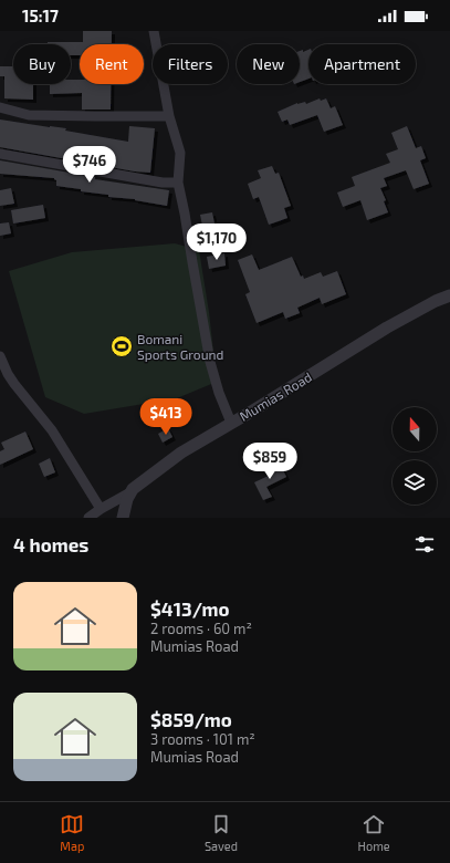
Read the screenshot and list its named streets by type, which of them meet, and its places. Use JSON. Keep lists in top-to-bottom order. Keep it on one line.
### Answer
{"streets":{"street":["Mumias Road"]},"places":{"sports":["Bomani Sports Ground"]},"north":"top","page":{"status":"15:17","chip":["Buy","Rent","Filters","New","Apartment"],"price":["$746","$1,170","$413","$859"],"heading":"4 homes","list":[{"name":"$413/mo","note":"2 rooms · 60 m² · Mumias Road"},{"name":"$859/mo","note":"3 rooms · 101 m² · Mumias Road"}],"tabs":["Map","Saved","Home"]}}
